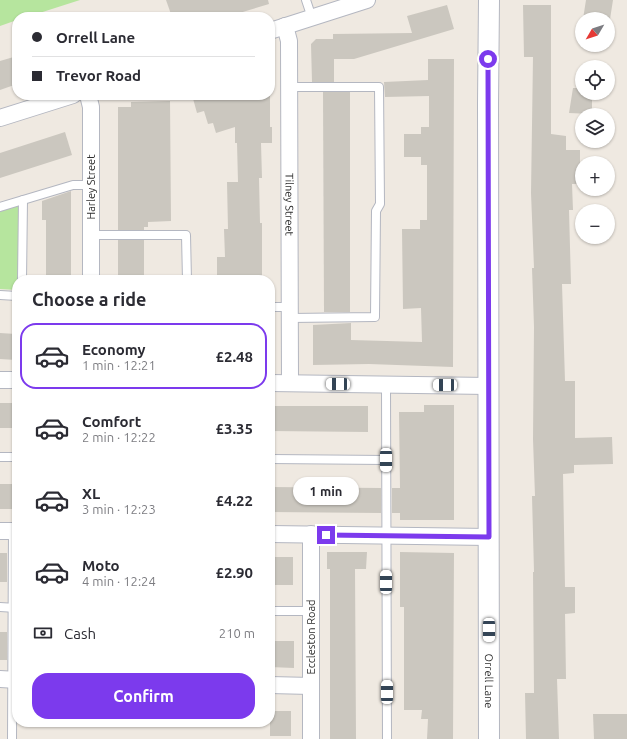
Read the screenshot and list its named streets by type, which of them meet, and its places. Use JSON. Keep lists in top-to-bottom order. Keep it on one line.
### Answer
{"streets":{"street":["Harley Street","Tilney Street","Eccleston Road","Orrell Lane"]},"north":"bottom left","page":{"map_buttons":["+","−"],"banner":["Orrell Lane","Trevor Road"],"heading":"Choose a ride","list":[{"name":"Economy","note":"1 min · 12:21","value":"£2.48"},{"name":"Comfort","note":"2 min · 12:22","value":"£3.35"},{"name":"XL","note":"3 min · 12:23","value":"£4.22"},{"name":"Moto","note":"4 min · 12:24","value":"£2.90"}],"bubble":"1 min","pay":["Cash","210 m"],"buttons":"Confirm"}}
